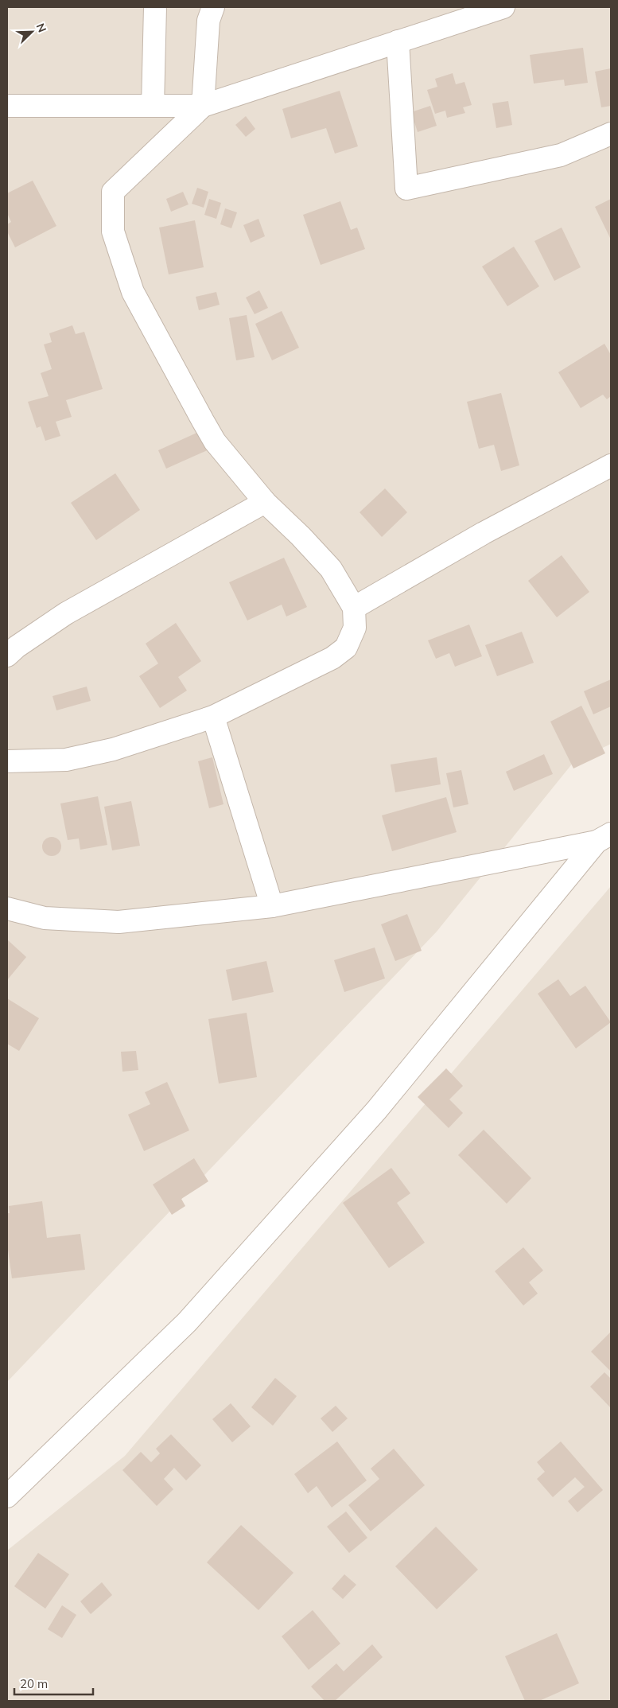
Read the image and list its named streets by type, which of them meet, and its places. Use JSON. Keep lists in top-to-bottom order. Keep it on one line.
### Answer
{"scale_bar":"20 m","north":"top right"}
